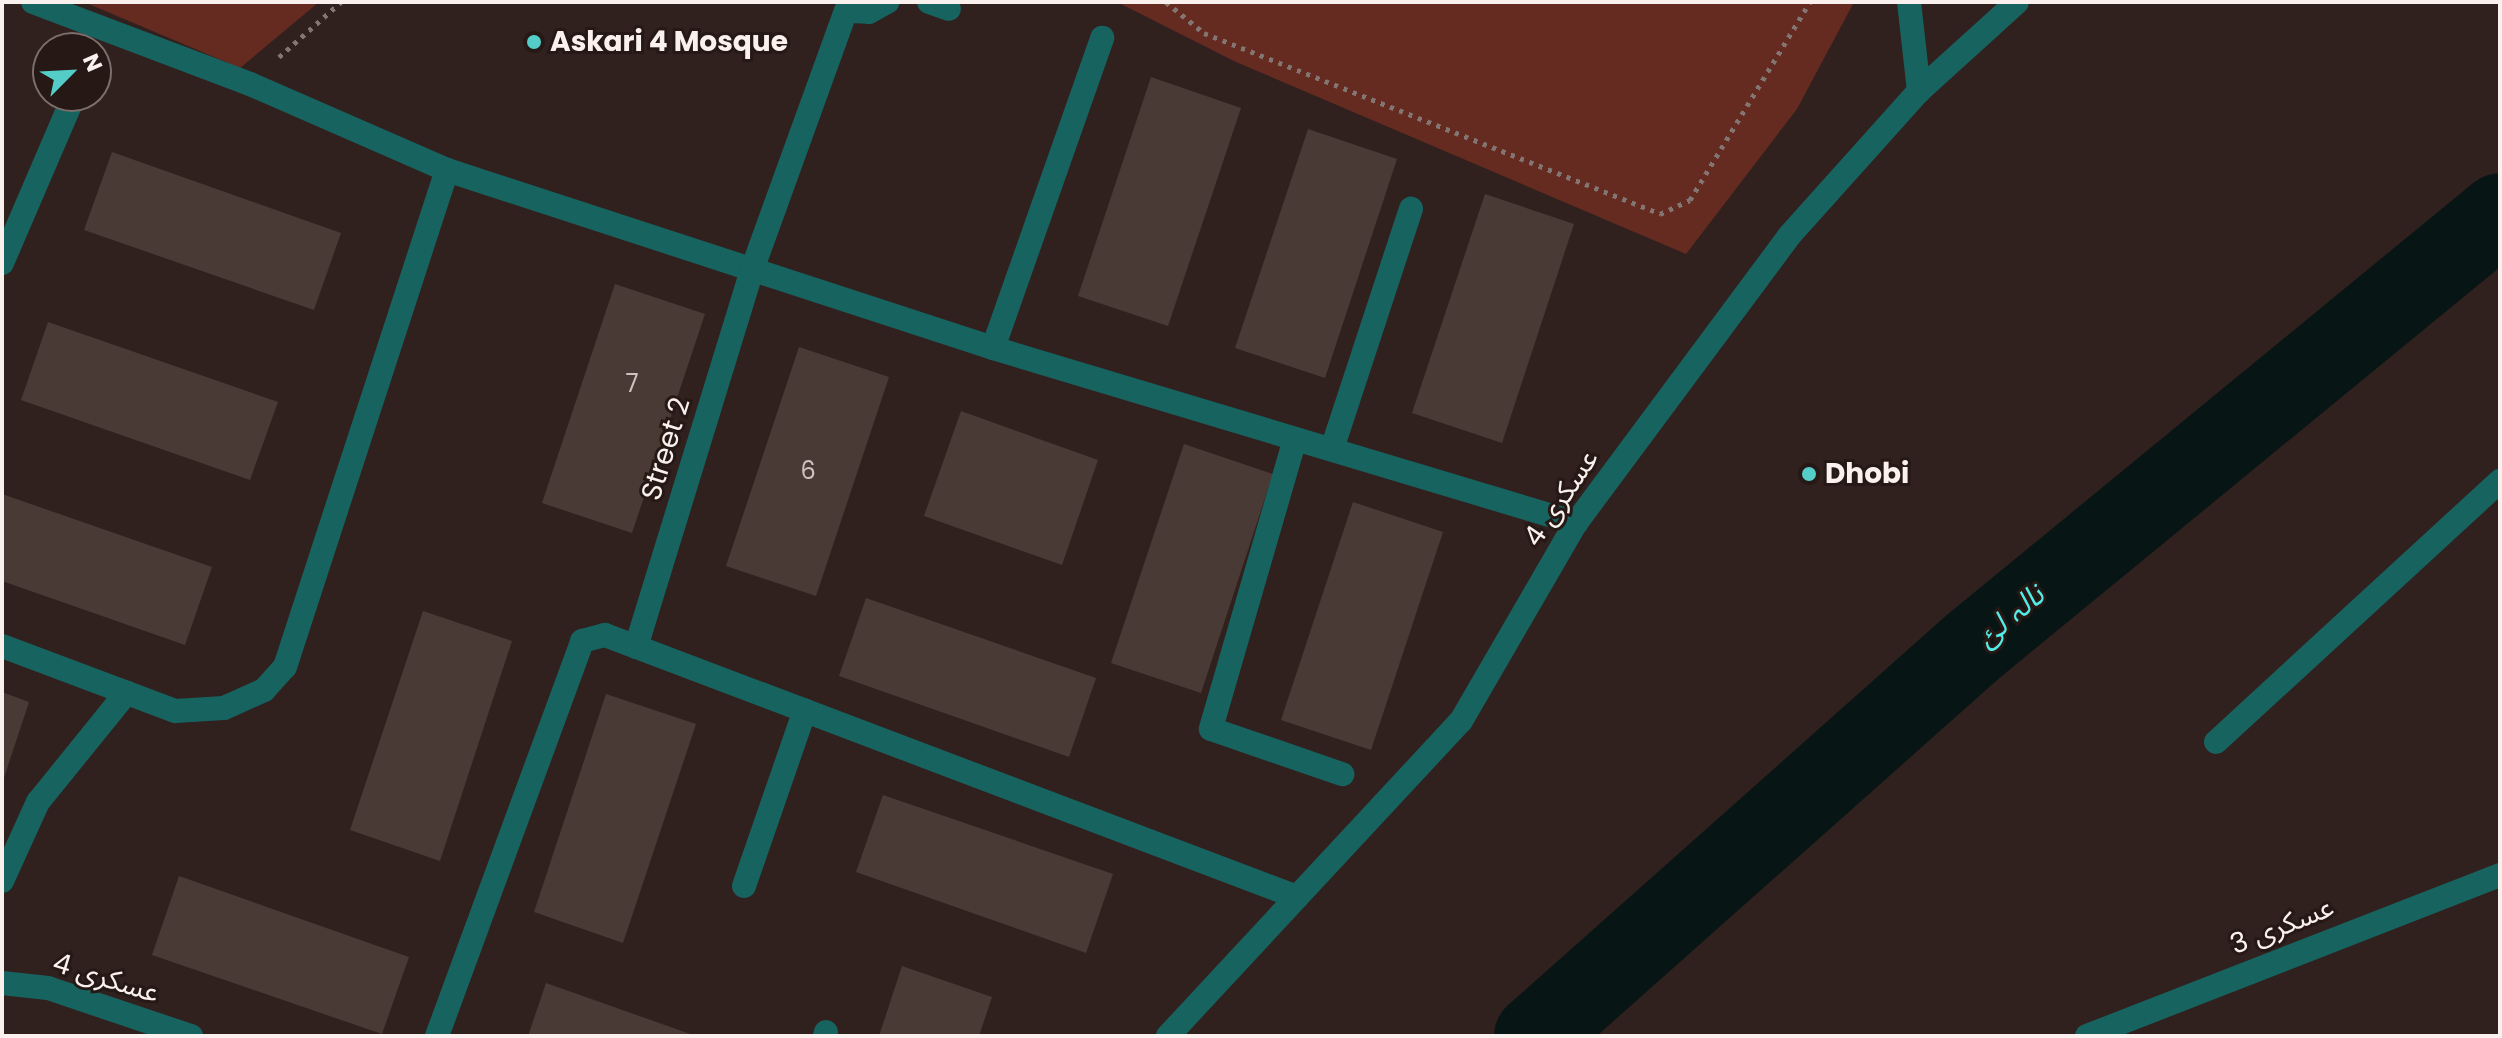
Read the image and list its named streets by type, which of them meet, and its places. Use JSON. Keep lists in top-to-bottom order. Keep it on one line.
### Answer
{"streets":{"street":["Street 2","عسکری 4","عسکری 3"]},"water":["نالہ لئ"],"places":["Askari 4 Mosque","Dhobi"],"house_numbers":["7","6"],"north":"top right"}
